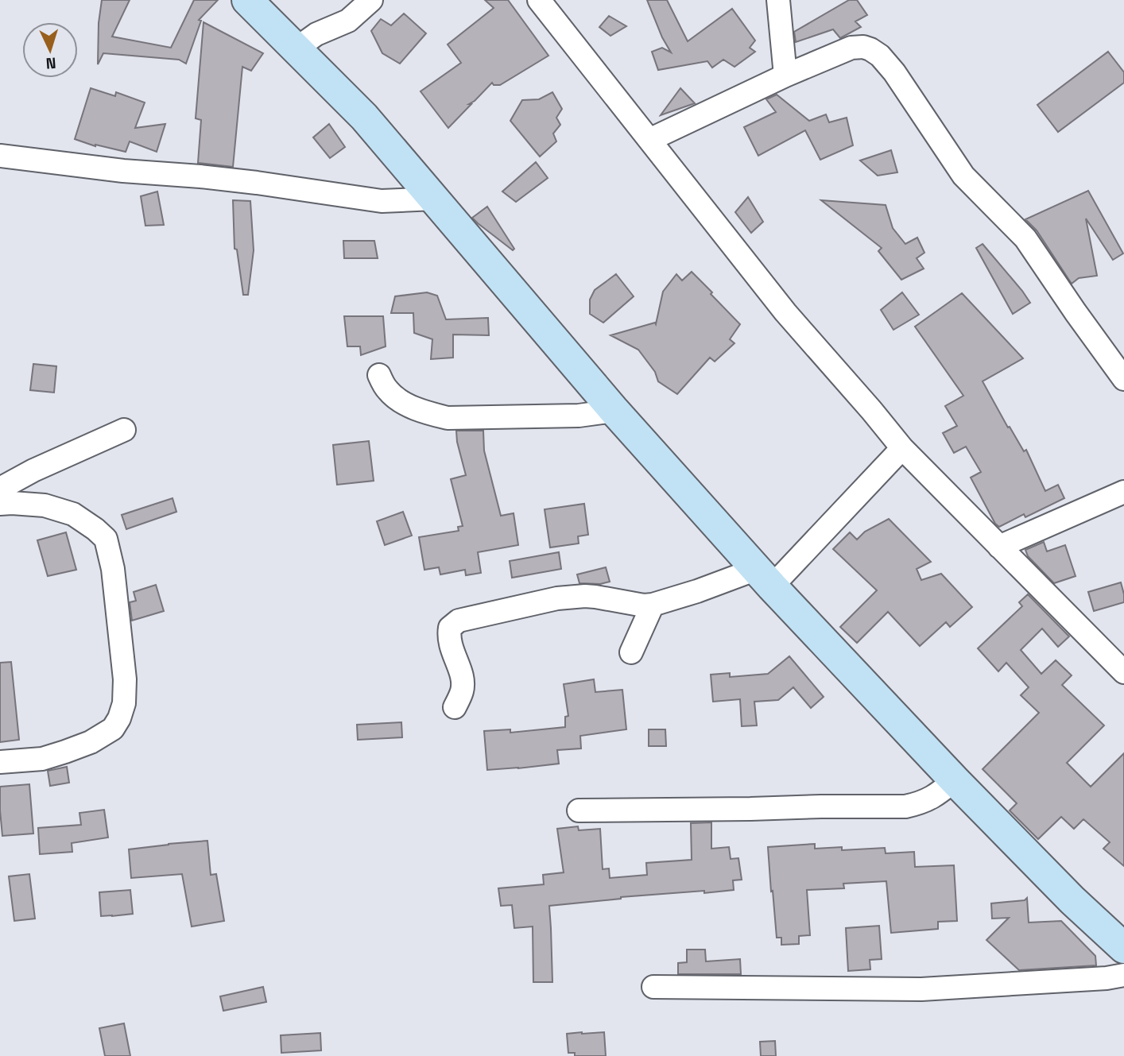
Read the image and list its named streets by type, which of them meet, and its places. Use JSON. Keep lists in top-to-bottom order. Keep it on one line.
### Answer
{"north":"bottom"}
